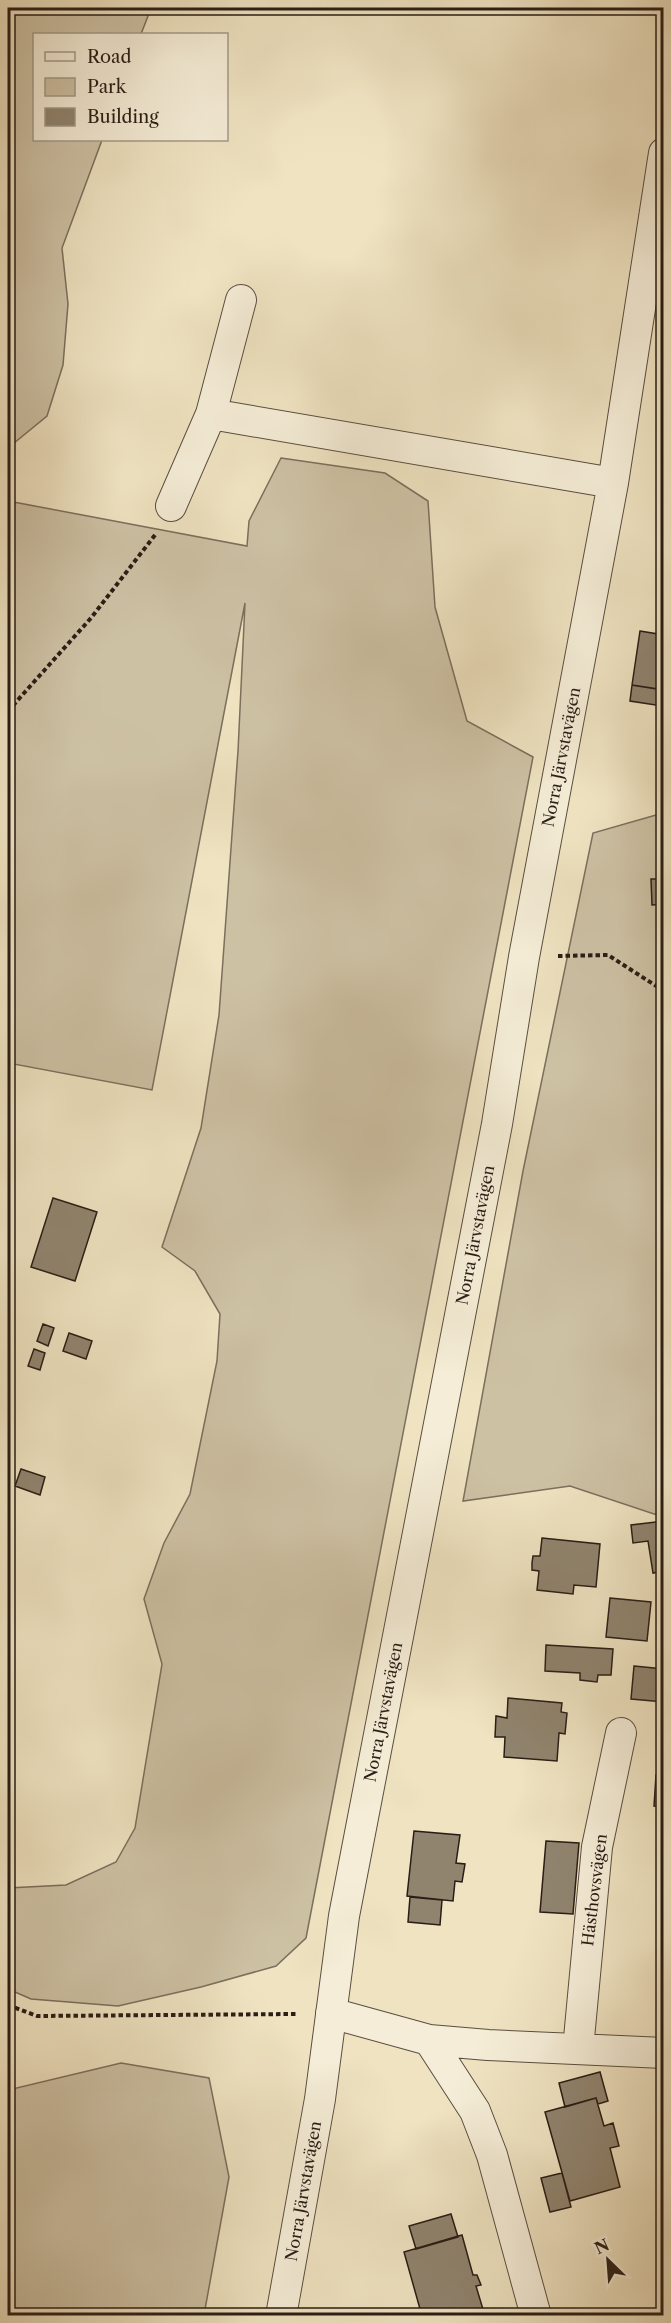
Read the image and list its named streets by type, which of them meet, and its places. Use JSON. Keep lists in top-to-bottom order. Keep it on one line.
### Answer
{"streets":{"street":["Norra Järvstavägen","Hästhovsvägen"]},"legend":["Road","Park","Building"],"north":"top left"}
